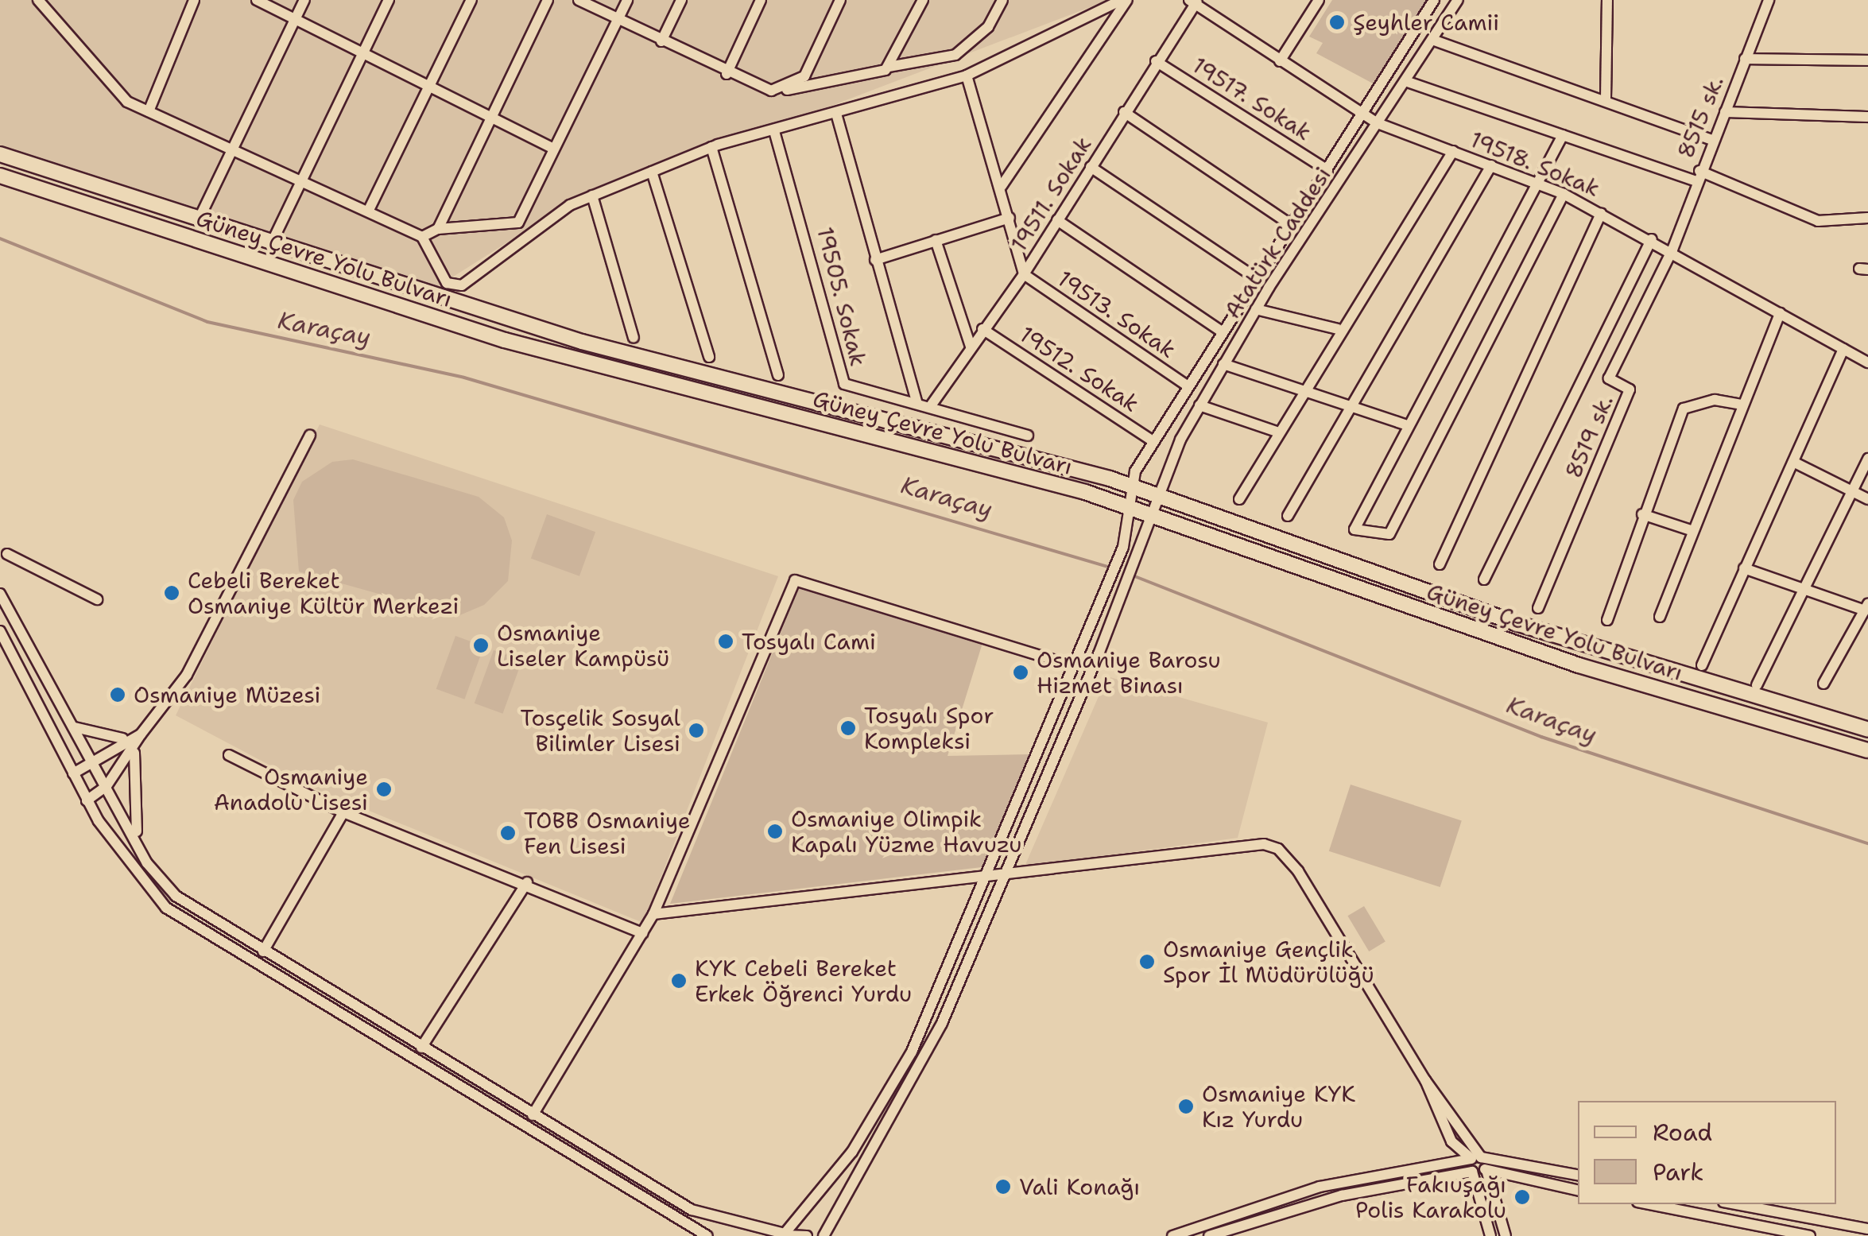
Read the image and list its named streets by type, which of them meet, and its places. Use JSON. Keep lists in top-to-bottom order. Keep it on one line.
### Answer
{"streets":{"highway":["Güney Çevre Yolu Bulvarı"],"street":["19517. Sokak","8515 sk.","19518. Sokak","19511. Sokak","Atatürk Caddesi","19505. Sokak","19513. Sokak","19512. Sokak","8519 sk."]},"crossings":[["19517. Sokak","19511. Sokak"],["19517. Sokak","Atatürk Caddesi"],["8515 sk.","19518. Sokak"],["8515 sk.","8519 sk."],["19518. Sokak","19511. Sokak"],["19518. Sokak","Atatürk Caddesi"],["19518. Sokak","8519 sk."],["19511. Sokak","19505. Sokak"],["19511. Sokak","19513. Sokak"],["19511. Sokak","19512. Sokak"],["Atatürk Caddesi","Güney Çevre Yolu Bulvarı"],["Atatürk Caddesi","19513. Sokak"],["Atatürk Caddesi","19512. Sokak"]],"water":["Karaçay"],"places":["Şeyhler Camii","Cebeli Bereket Osmaniye Kültür Merkezi","Tosyalı Cami","Osmaniye Liseler Kampüsü","Osmaniye Barosu Hizmet Binası","Osmaniye Müzesi","Tosyalı Spor Kompleksi","Tosçelik Sosyal Bilimler Lisesi","Osmaniye Anadolu Lisesi","Osmaniye Olimpik Kapalı Yüzme Havuzu","TOBB Osmaniye Fen Lisesi","Osmaniye Gençlik Spor İl Müdürülüğü","KYK Cebeli Bereket Erkek Öğrenci Yurdu","Osmaniye KYK Kız Yurdu","Vali Konağı","Fakıuşağı Polis Karakolu"],"legend":["Road","Park"]}
